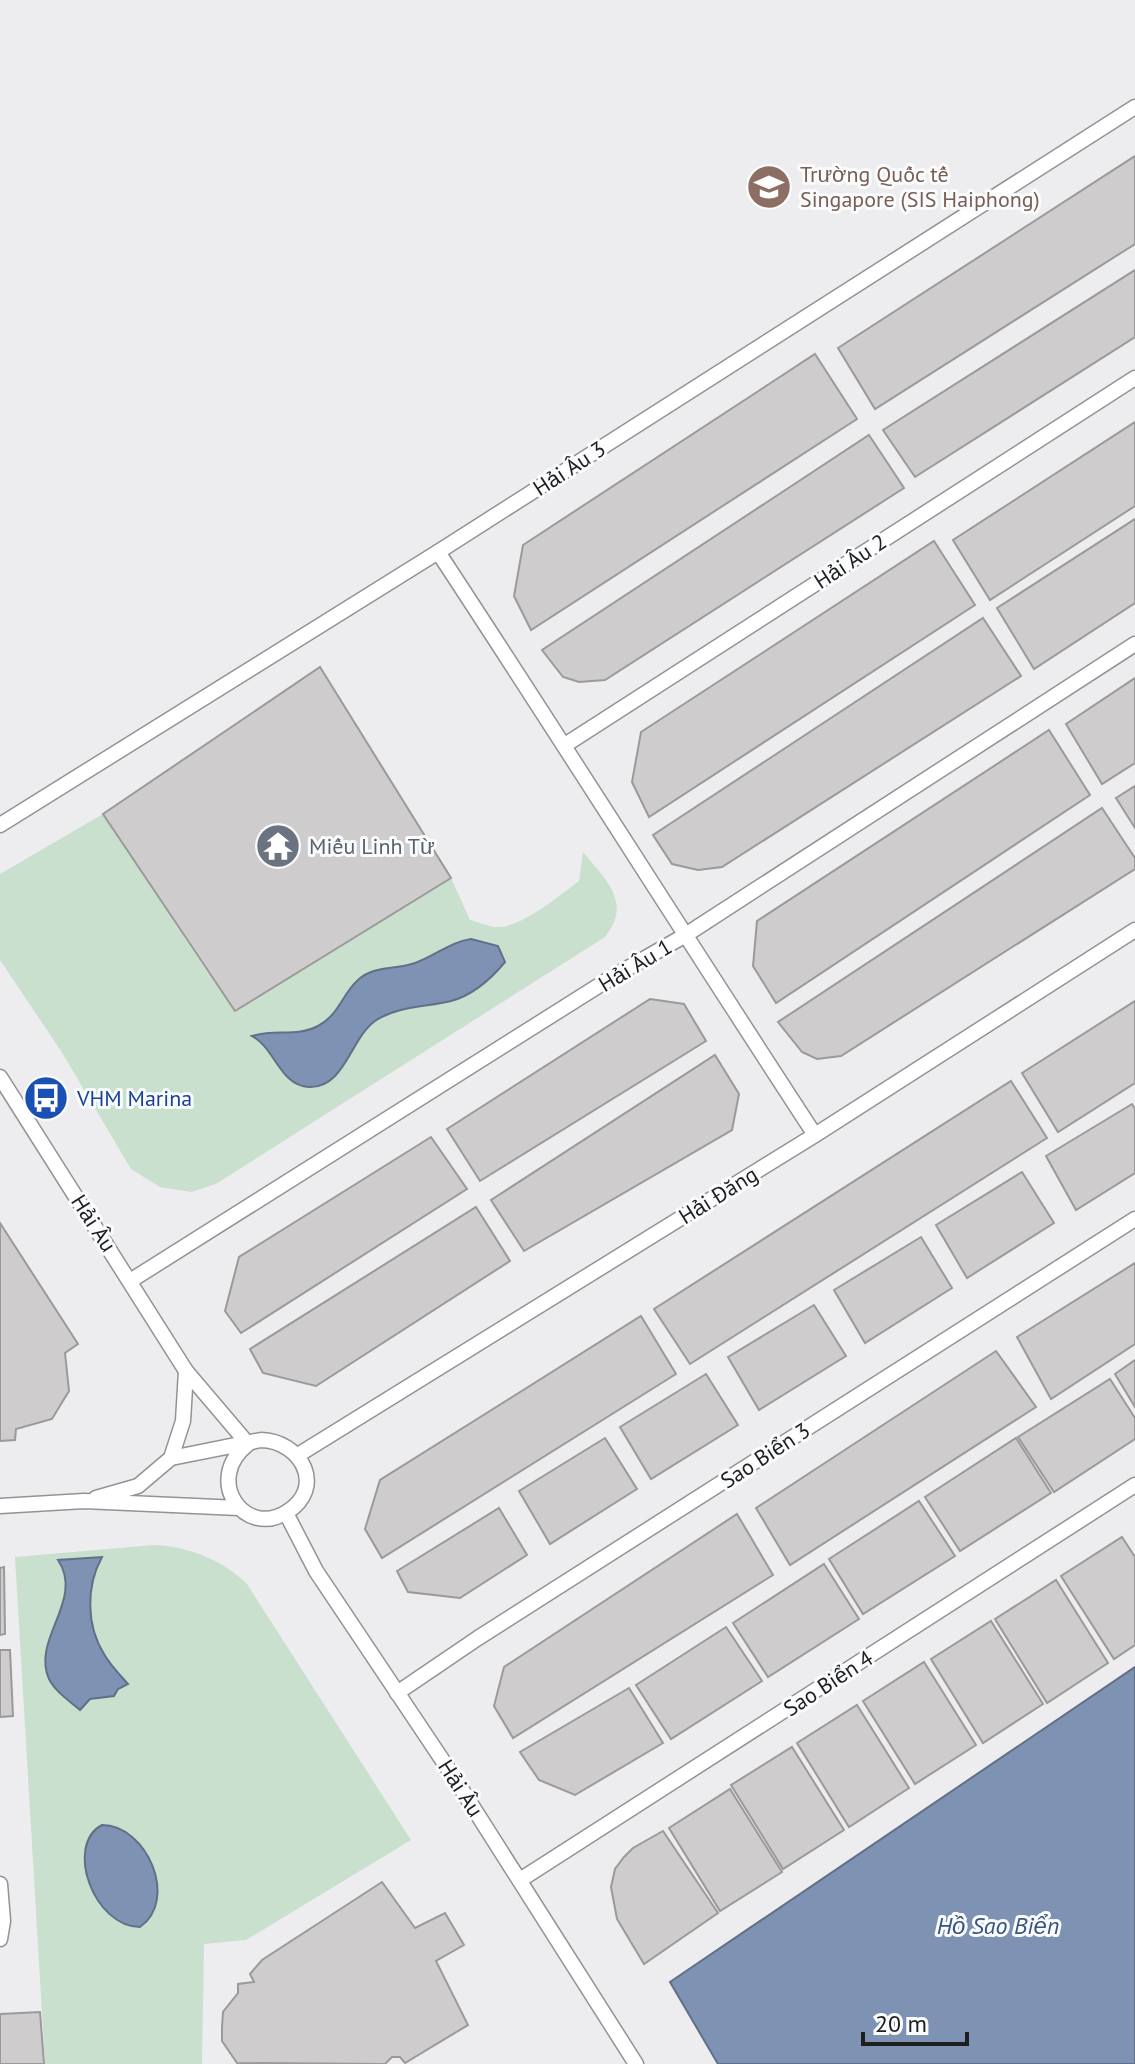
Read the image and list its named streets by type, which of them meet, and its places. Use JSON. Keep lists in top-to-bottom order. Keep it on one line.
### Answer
{"streets":{"lane":["Hải Âu 3","Hải Âu 2","Hải Âu 1","Hải Đăng","Hải Âu","Sao Biển 3","Sao Biển 4"]},"crossings":[["Hải Âu 1","Hải Âu"],["Hải Đăng","Hải Âu"],["Hải Âu","Sao Biển 3"],["Hải Âu","Sao Biển 4"]],"water":["Hồ Sao Biển"],"places":{"school or university":["Trường Quốc tế Singapore (SIS Haiphong)"],"temple":["Miếu Linh Từ"],"bus stop":["VHM Marina"]},"scale_bar":"20 m"}
